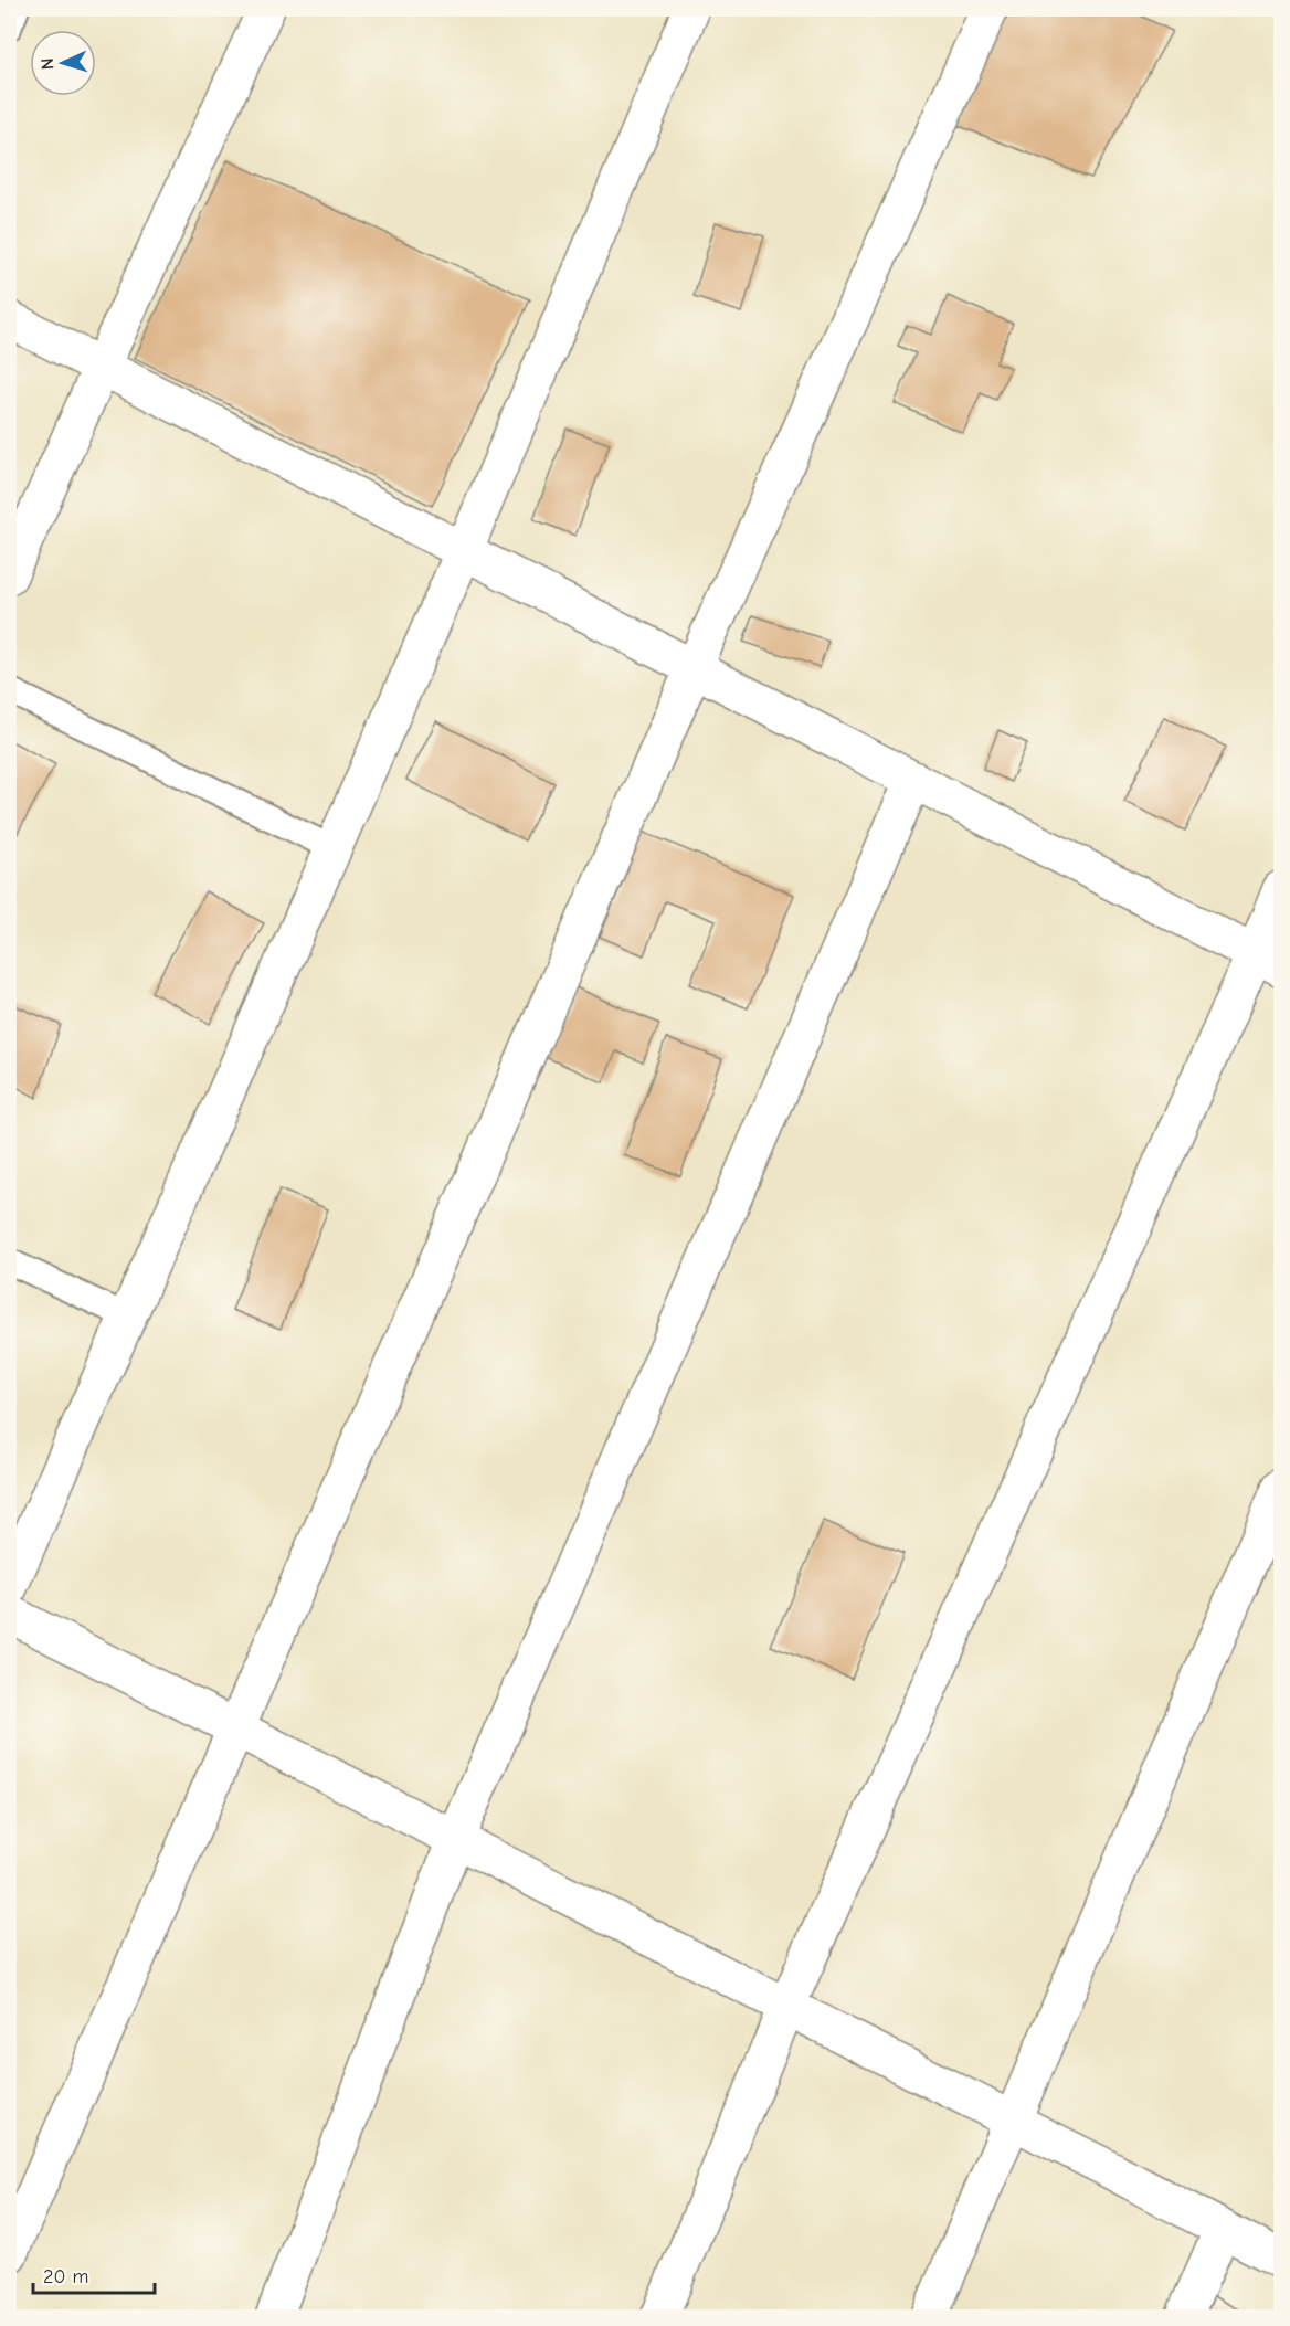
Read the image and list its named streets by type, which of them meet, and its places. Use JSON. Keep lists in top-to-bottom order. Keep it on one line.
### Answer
{"scale_bar":"20 m","north":"left"}
